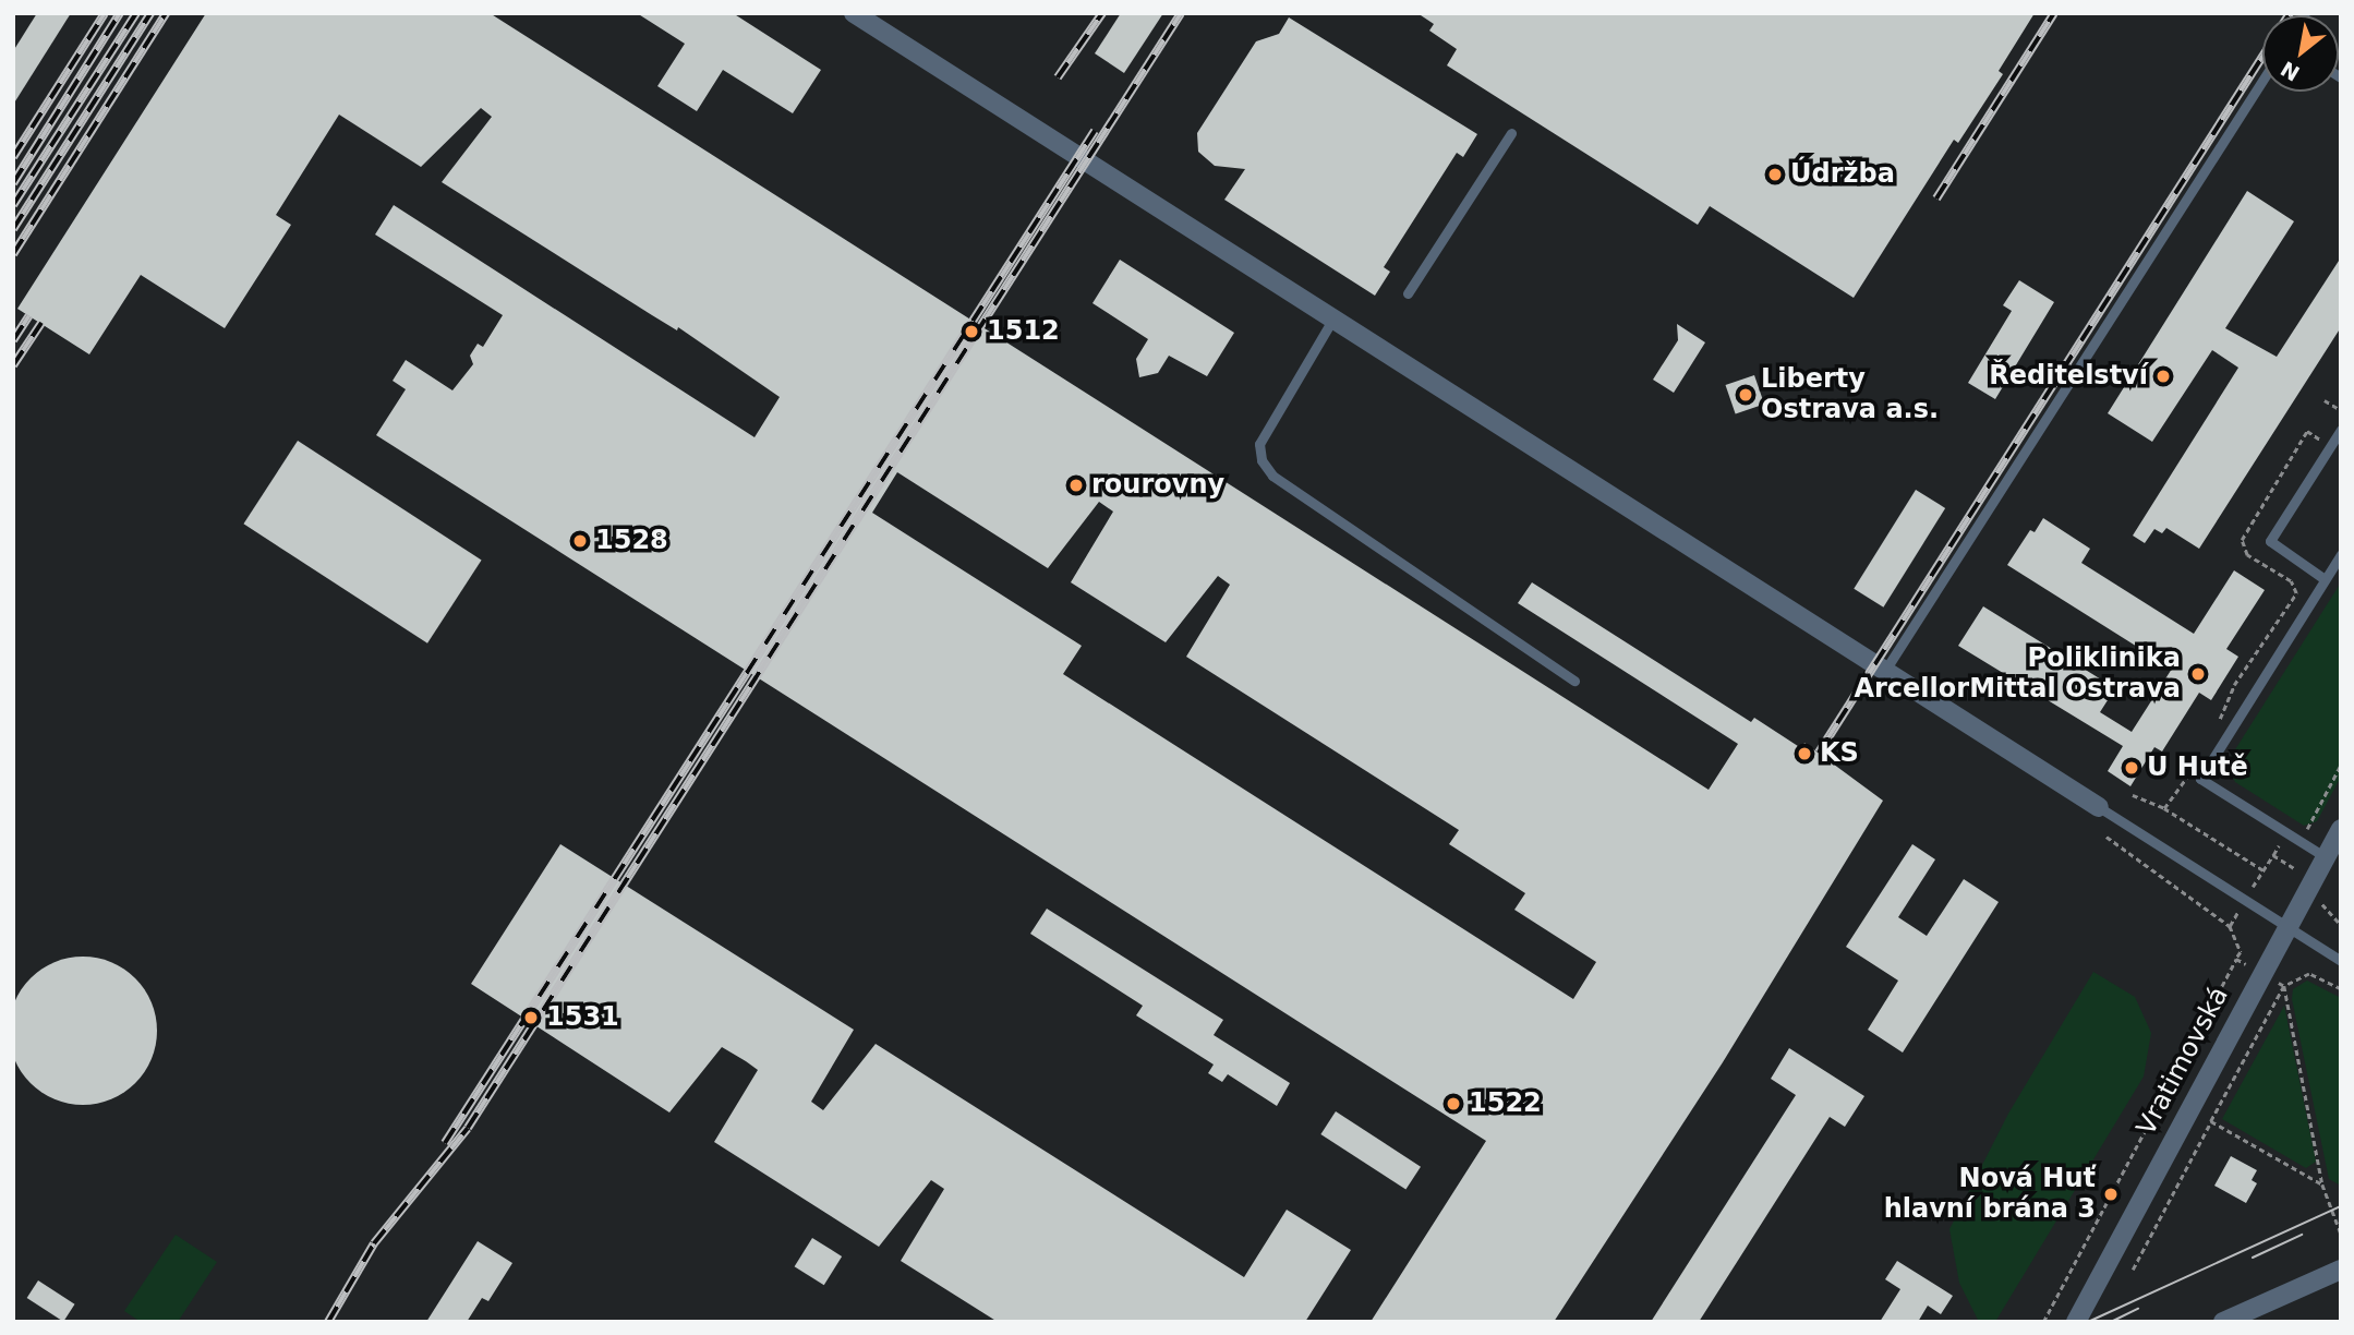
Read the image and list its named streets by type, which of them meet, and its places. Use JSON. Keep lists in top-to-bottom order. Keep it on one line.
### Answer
{"streets":{"street":["Vratimovská"]},"places":["Údržba","1512","Ředitelství","Liberty Ostrava a.s.","rourovny","1528","Poliklinika ArcellorMittal Ostrava","KS","U Hutě","1531","1522","Nová Huť hlavní brána 3"],"north":"bottom left"}
